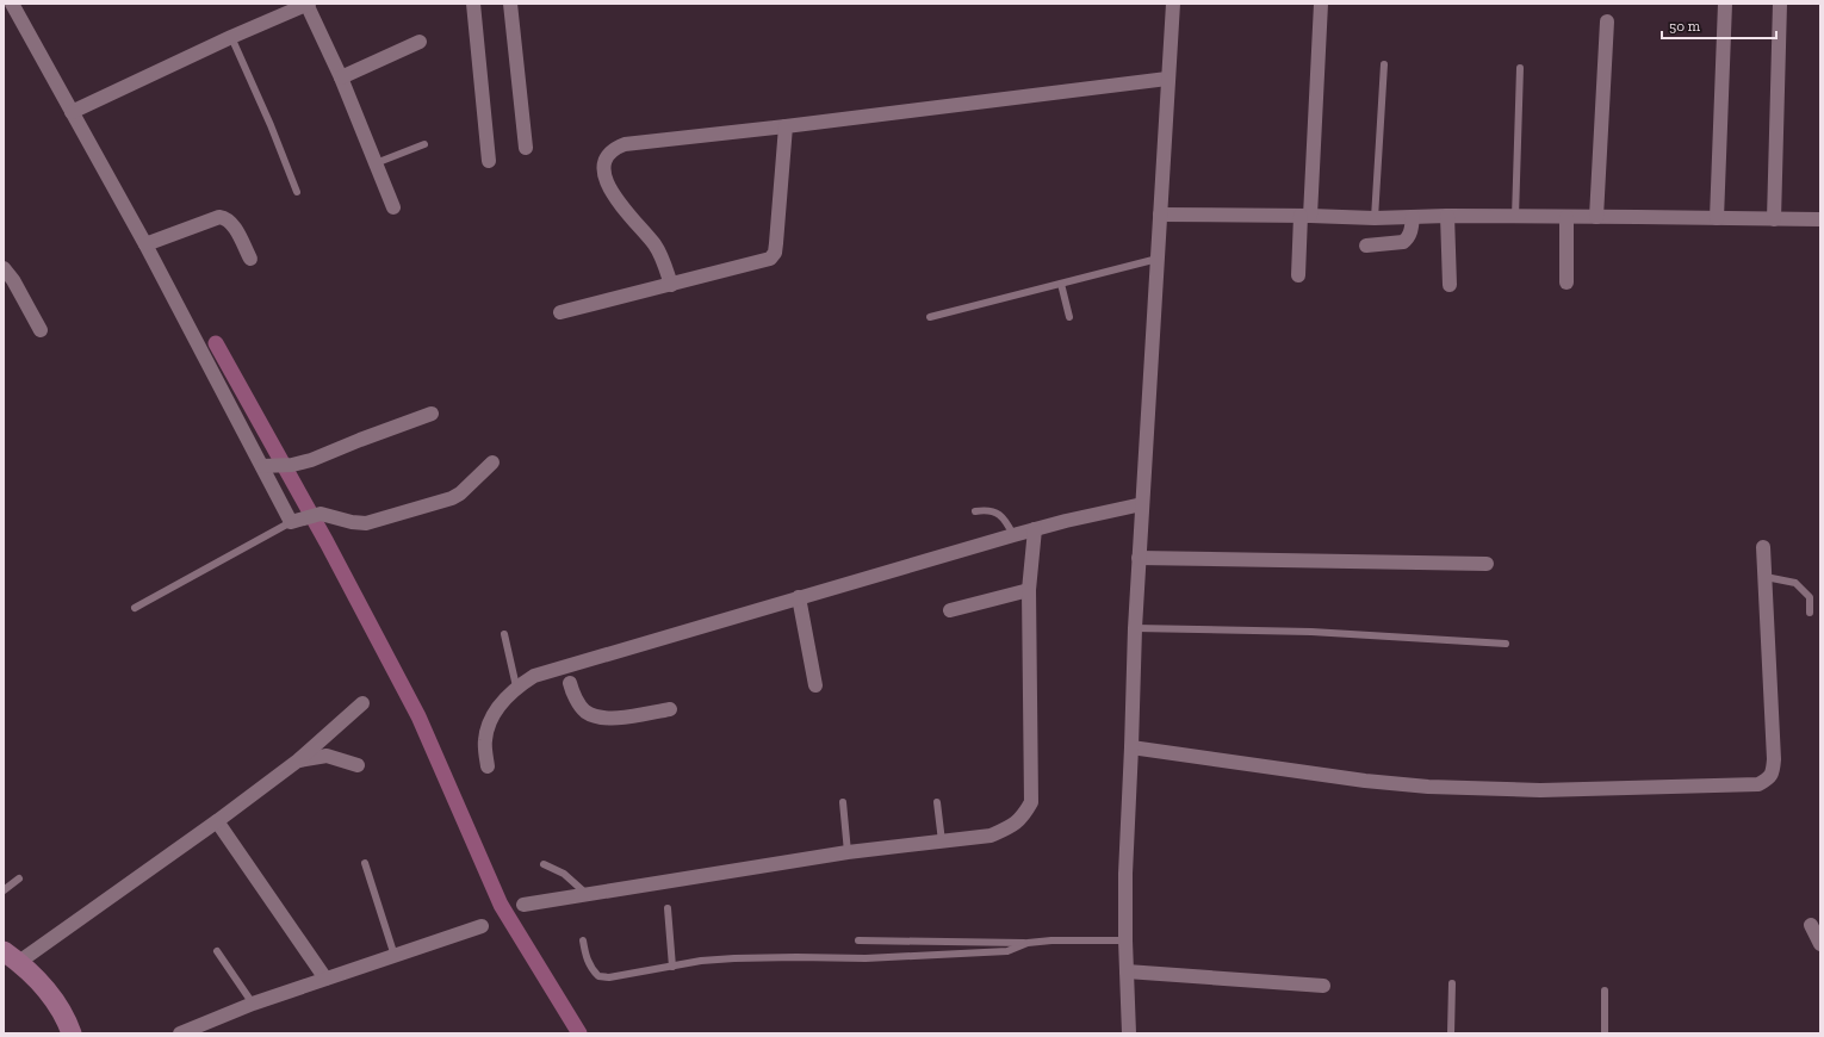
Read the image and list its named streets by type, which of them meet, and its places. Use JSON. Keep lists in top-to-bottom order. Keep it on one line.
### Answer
{"scale_bar":"50 m"}
